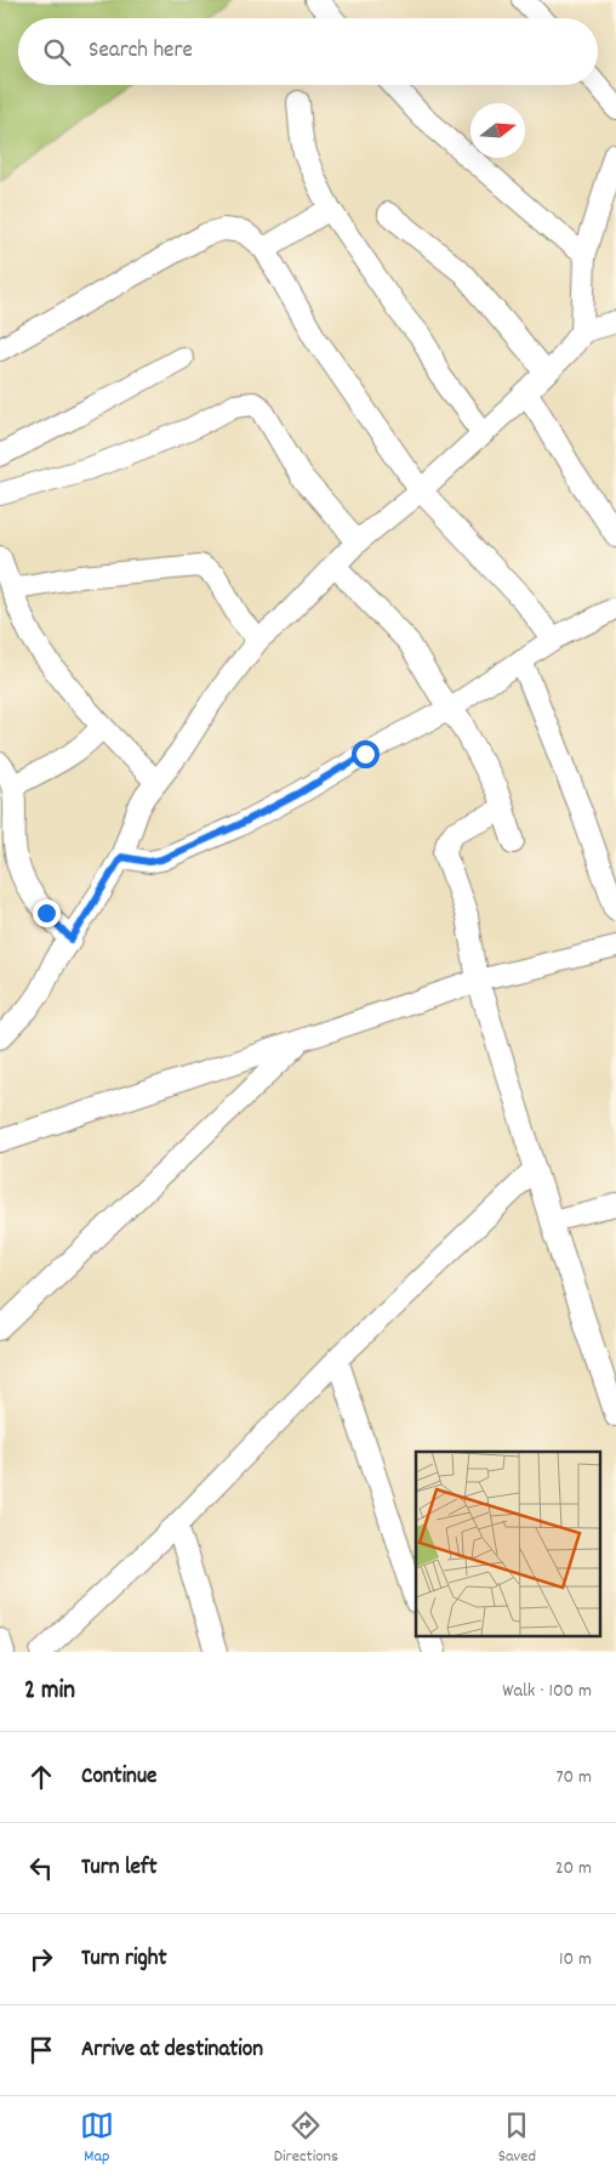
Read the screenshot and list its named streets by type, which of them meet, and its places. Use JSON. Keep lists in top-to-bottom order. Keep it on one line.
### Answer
{"north":"right","page":{"search":"Search here","heading":["2 min","Walk · 100 m"],"list":[["Continue","70 m"],["Turn left","20 m"],["Turn right","10 m"],"Arrive at destination"],"nav":["Map","Directions","Saved"]}}
